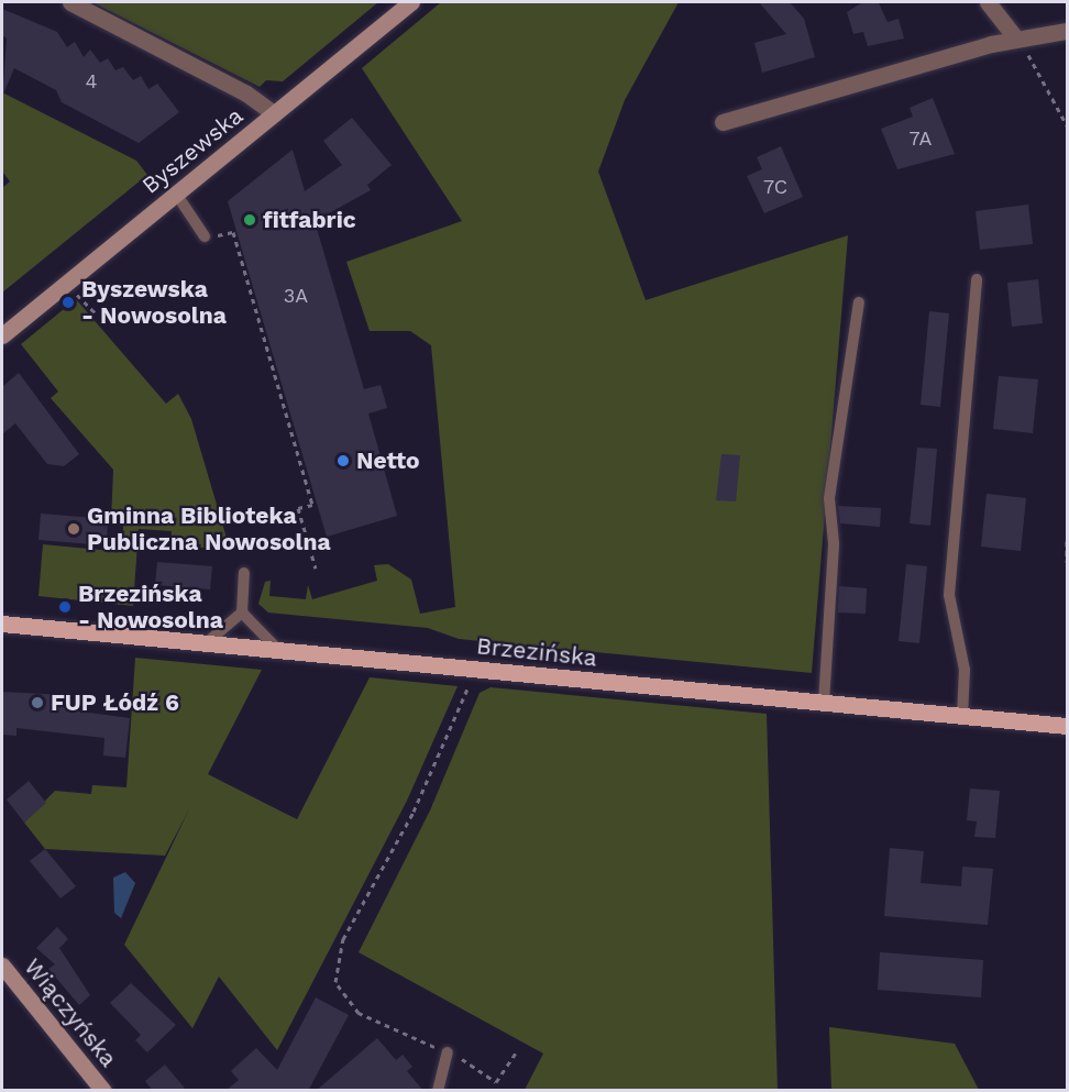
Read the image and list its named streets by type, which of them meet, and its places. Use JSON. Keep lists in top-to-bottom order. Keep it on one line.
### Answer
{"streets":{"main road":["Brzezińska"],"street":["Byszewska","Wiączyńska"]},"places":["fitfabric","Byszewska - Nowosolna","Netto","Gminna Biblioteka Publiczna Nowosolna","Brzezińska - Nowosolna","FUP Łódź 6"],"house_numbers":["4","7A","7C","3A"]}
